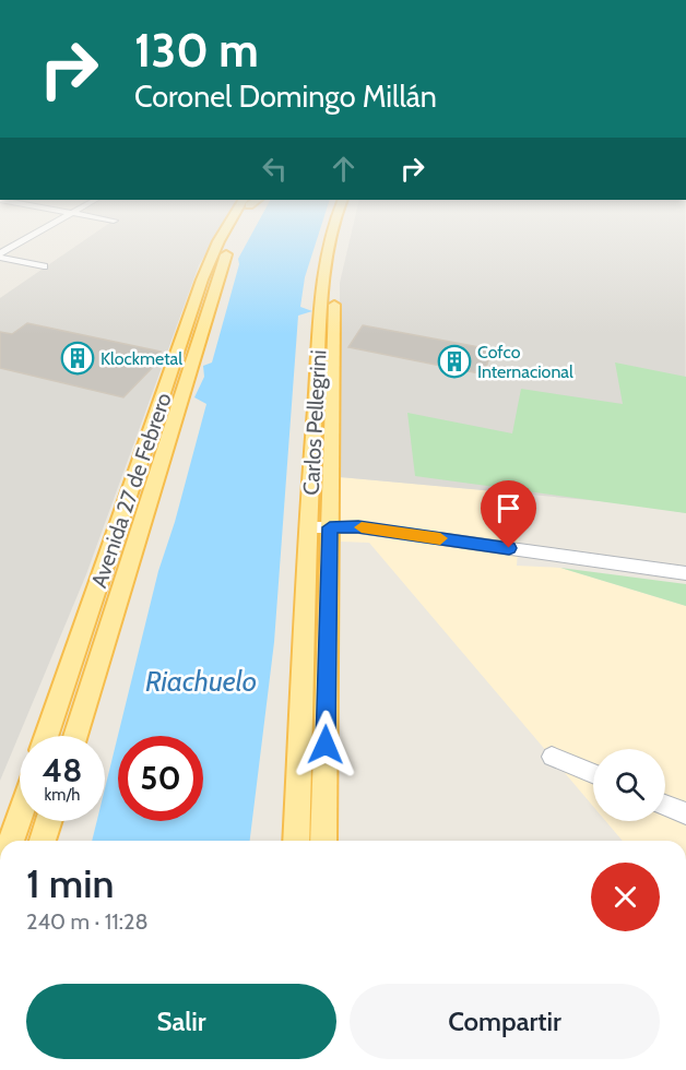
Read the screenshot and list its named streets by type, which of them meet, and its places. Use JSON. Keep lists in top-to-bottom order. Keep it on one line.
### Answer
{"streets":{"main road":["Carlos Pellegrini","Avenida 27 de Febrero"]},"water":["Riachuelo"],"places":{"building":["Klockmetal","Cofco Internacional"]},"page":{"turn":["130 m","Coronel Domingo Millán"],"speed":"48 km/h","limit":"50","heading":["1 min","240 m · 11:28"],"buttons":["Salir","Compartir"]}}
